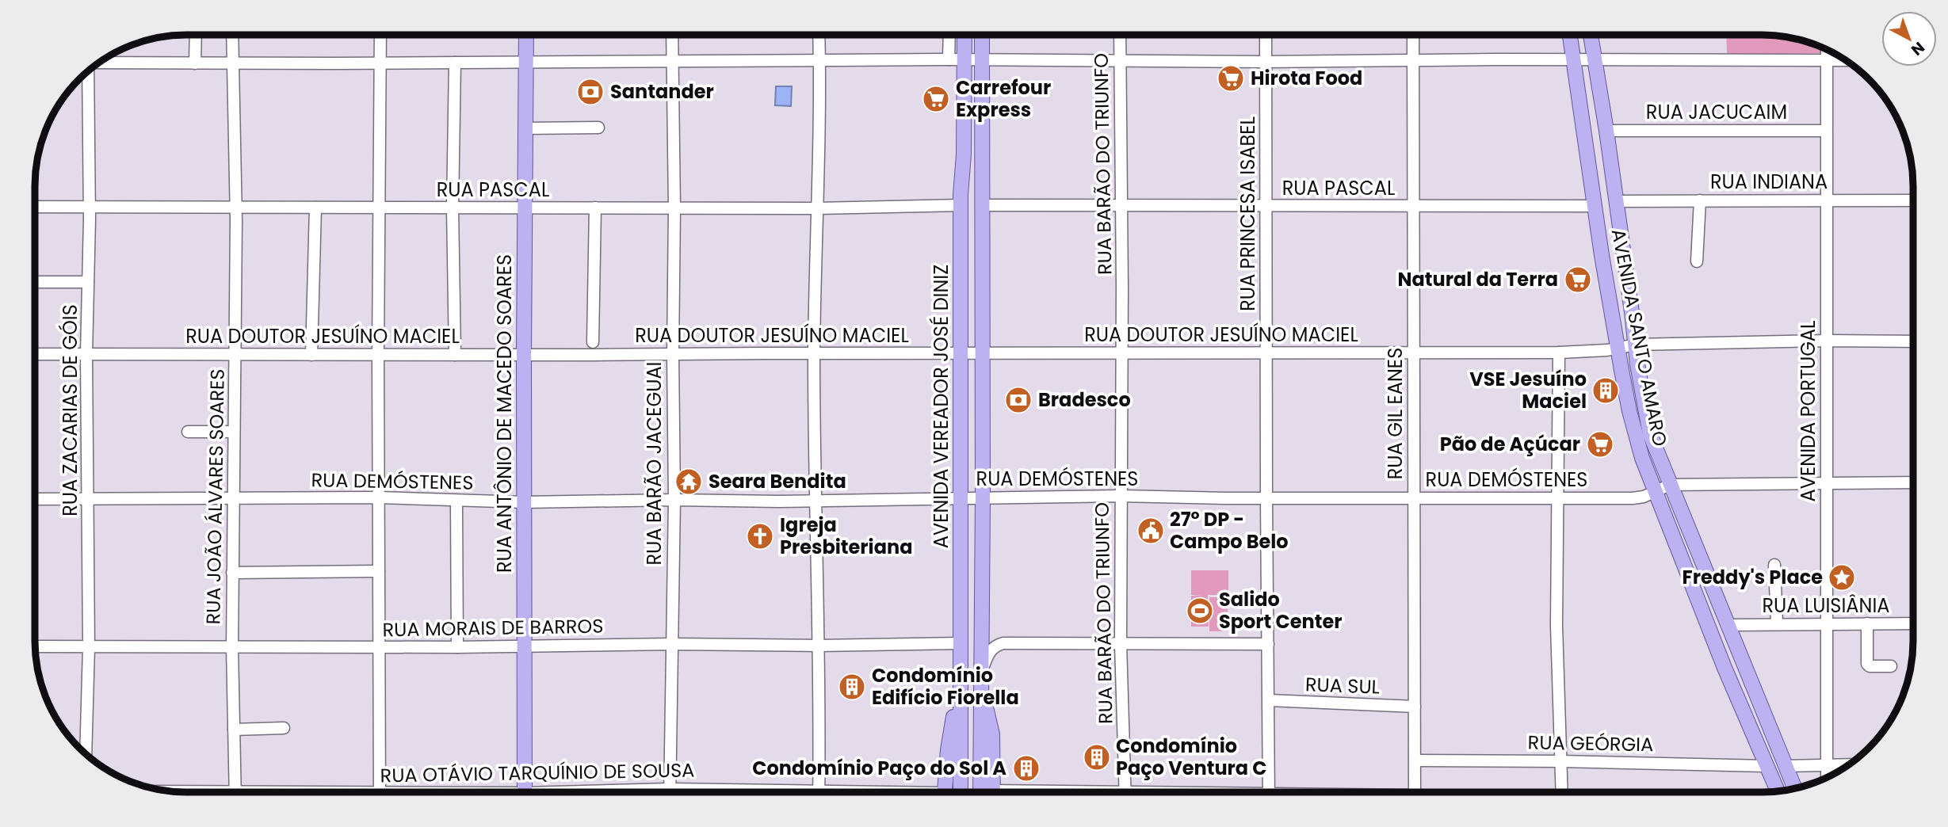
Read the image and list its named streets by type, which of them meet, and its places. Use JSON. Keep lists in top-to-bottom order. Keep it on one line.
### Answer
{"streets":{"main road":["AVENIDA SANTO AMARO","AVENIDA VEREADOR JOSÉ DINIZ","RUA ANTÔNIO DE MACEDO SOARES"],"street":["RUA JACUCAIM","RUA BARÃO DO TRIUNFO","RUA INDIANA","RUA PASCAL","RUA PRINCESA ISABEL","RUA DOUTOR JESUÍNO MACIEL","RUA ZACARIAS DE GÓIS","AVENIDA PORTUGAL","RUA GIL EANES","RUA BARÃO JACEGUAI","RUA DEMÓSTENES","RUA JOÃO ÁLVARES SOARES","RUA LUISIÂNIA","RUA MORAIS DE BARROS","RUA SUL","RUA GEÓRGIA","RUA OTÁVIO TARQUÍNIO DE SOUSA"]},"crossings":[["RUA JACUCAIM","AVENIDA SANTO AMARO"],["RUA JACUCAIM","AVENIDA PORTUGAL"],["RUA BARÃO DO TRIUNFO","RUA PASCAL"],["RUA BARÃO DO TRIUNFO","RUA DOUTOR JESUÍNO MACIEL"],["RUA BARÃO DO TRIUNFO","RUA DEMÓSTENES"],["RUA INDIANA","AVENIDA SANTO AMARO"],["RUA INDIANA","AVENIDA PORTUGAL"],["RUA PASCAL","RUA PRINCESA ISABEL"],["RUA PASCAL","AVENIDA SANTO AMARO"],["RUA PASCAL","AVENIDA VEREADOR JOSÉ DINIZ"],["RUA PASCAL","RUA ZACARIAS DE GÓIS"],["RUA PASCAL","RUA ANTÔNIO DE MACEDO SOARES"],["RUA PASCAL","RUA GIL EANES"],["RUA PASCAL","RUA BARÃO JACEGUAI"],["RUA PASCAL","RUA JOÃO ÁLVARES SOARES"],["RUA PRINCESA ISABEL","RUA DOUTOR JESUÍNO MACIEL"],["RUA PRINCESA ISABEL","RUA DEMÓSTENES"],["RUA PRINCESA ISABEL","RUA SUL"],["RUA DOUTOR JESUÍNO MACIEL","AVENIDA SANTO AMARO"],["RUA DOUTOR JESUÍNO MACIEL","AVENIDA VEREADOR JOSÉ DINIZ"],["RUA DOUTOR JESUÍNO MACIEL","RUA ZACARIAS DE GÓIS"],["RUA DOUTOR JESUÍNO MACIEL","AVENIDA PORTUGAL"],["RUA DOUTOR JESUÍNO MACIEL","RUA ANTÔNIO DE MACEDO SOARES"],["RUA DOUTOR JESUÍNO MACIEL","RUA GIL EANES"],["RUA DOUTOR JESUÍNO MACIEL","RUA BARÃO JACEGUAI"],["RUA DOUTOR JESUÍNO MACIEL","RUA JOÃO ÁLVARES SOARES"],["AVENIDA SANTO AMARO","RUA DEMÓSTENES"],["AVENIDA SANTO AMARO","RUA LUISIÂNIA"],["AVENIDA SANTO AMARO","RUA GEÓRGIA"],["AVENIDA VEREADOR JOSÉ DINIZ","RUA DEMÓSTENES"],["AVENIDA VEREADOR JOSÉ DINIZ","RUA MORAIS DE BARROS"],["RUA ZACARIAS DE GÓIS","RUA DEMÓSTENES"],["RUA ZACARIAS DE GÓIS","RUA MORAIS DE BARROS"],["AVENIDA PORTUGAL","RUA LUISIÂNIA"],["RUA ANTÔNIO DE MACEDO SOARES","RUA DEMÓSTENES"],["RUA ANTÔNIO DE MACEDO SOARES","RUA MORAIS DE BARROS"],["RUA GIL EANES","RUA DEMÓSTENES"],["RUA GIL EANES","RUA SUL"],["RUA GIL EANES","RUA GEÓRGIA"],["RUA BARÃO JACEGUAI","RUA DEMÓSTENES"],["RUA BARÃO JACEGUAI","RUA MORAIS DE BARROS"],["RUA BARÃO JACEGUAI","RUA OTÁVIO TARQUÍNIO DE SOUSA"],["RUA DEMÓSTENES","RUA JOÃO ÁLVARES SOARES"],["RUA JOÃO ÁLVARES SOARES","RUA MORAIS DE BARROS"]],"places":{"supermarket":["Hirota Food","Carrefour Express","Natural da Terra","Pão de Açúcar"],"bank":["Santander","Bradesco"],"building":["VSE Jesuíno Maciel","Condomínio Edifício Fiorella","Condomínio Paço Ventura C","Condomínio Paço do Sol A"],"temple":["Seara Bendita"],"public building":["27° DP - Campo Belo"],"church":["Igreja Presbiteriana"],"place":["Freddy's Place"],"sports":["Salido Sport Center"]},"north":"bottom right"}
